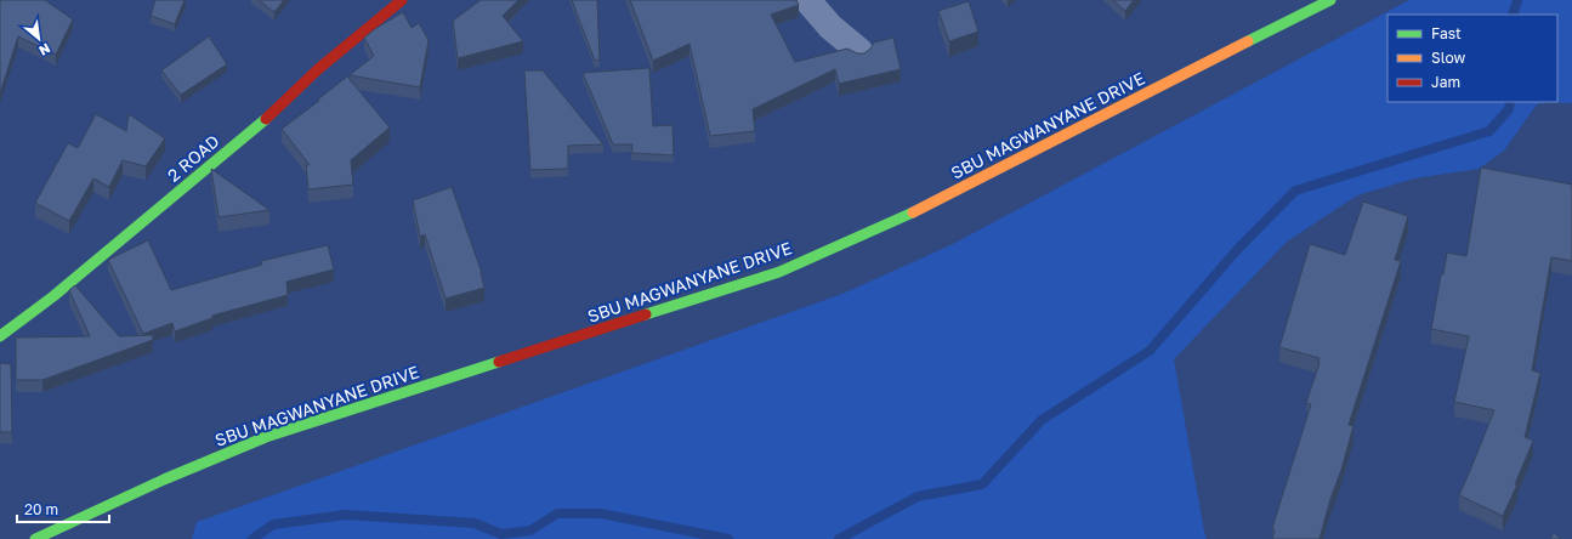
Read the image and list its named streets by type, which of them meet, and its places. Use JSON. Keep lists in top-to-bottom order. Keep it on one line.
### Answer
{"streets":{"main road":["SBU MAGWANYANE DRIVE","2 ROAD"]},"legend":["Fast","Slow","Jam"],"scale_bar":"20 m","north":"bottom right"}
